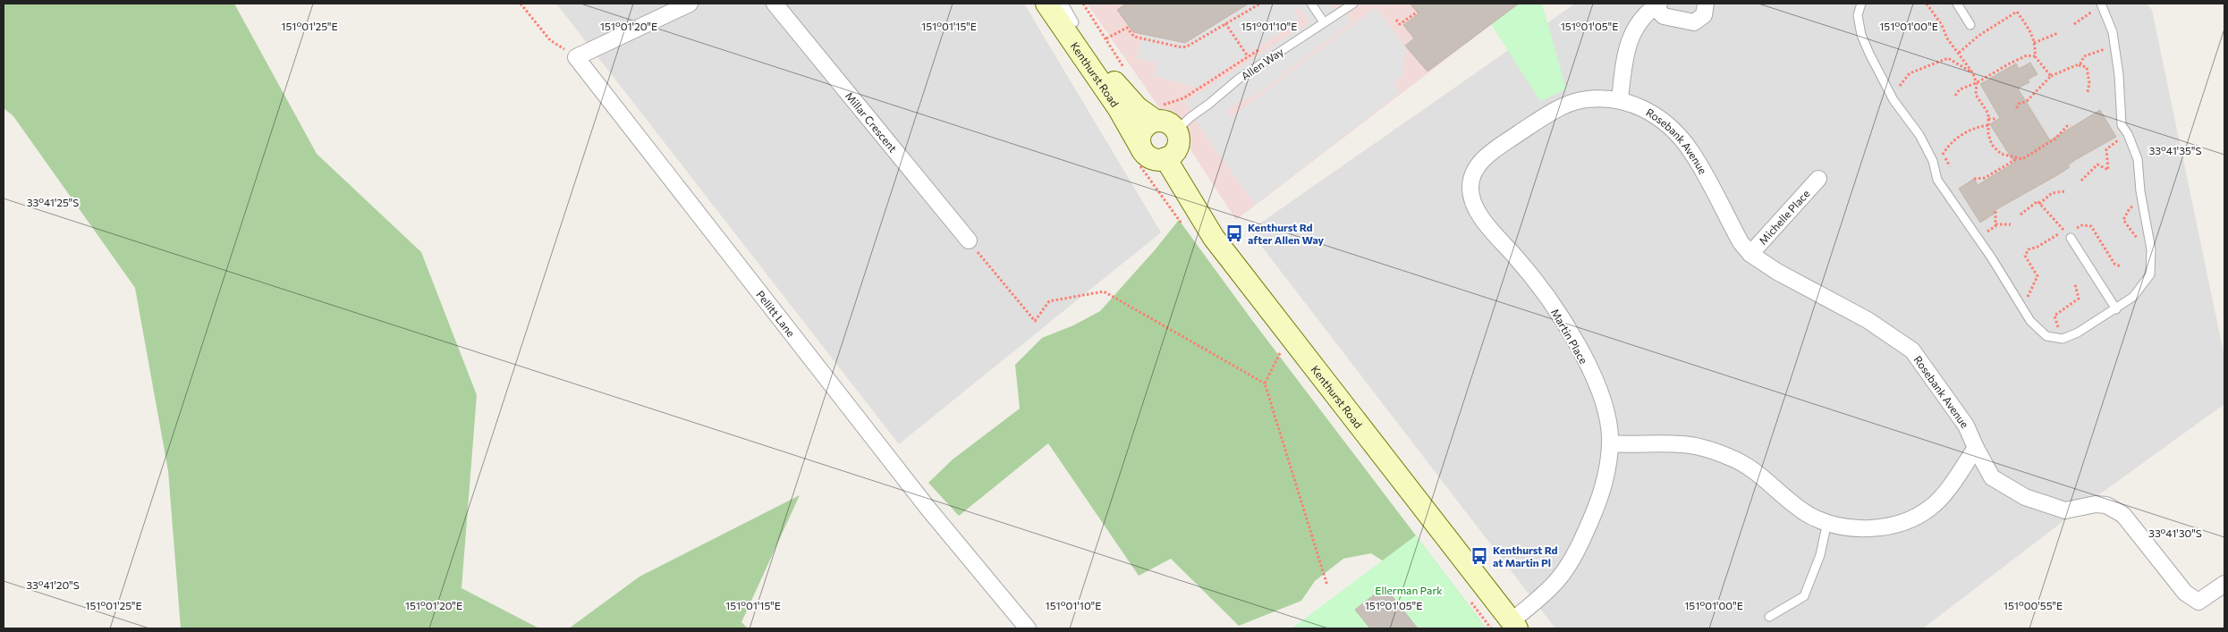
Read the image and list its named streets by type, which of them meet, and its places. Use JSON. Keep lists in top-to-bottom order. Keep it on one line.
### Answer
{"streets":{"main road":["Kenthurst Road"],"street":["Millar Crescent","Rosebank Avenue","Michelle Place","Pellitt Lane","Martin Place"],"lane":["Allen Way"]},"crossings":[["Allen Way","Kenthurst Road"],["Kenthurst Road","Martin Place"],["Rosebank Avenue","Michelle Place"],["Rosebank Avenue","Martin Place"]],"parks":["Ellerman Park"],"places":{"bus stop":["Kenthurst Rd after Allen Way","Kenthurst Rd at Martin Pl"]},"coordinates":["151°01'25\"E","151°01'20\"E","151°01'15\"E","151°01'10\"E","151°01'05\"E","151°01'00\"E","33°41'35\"S","33°41'25\"S","33°41'30\"S","33°41'20\"S","151°00'55\"E"]}
